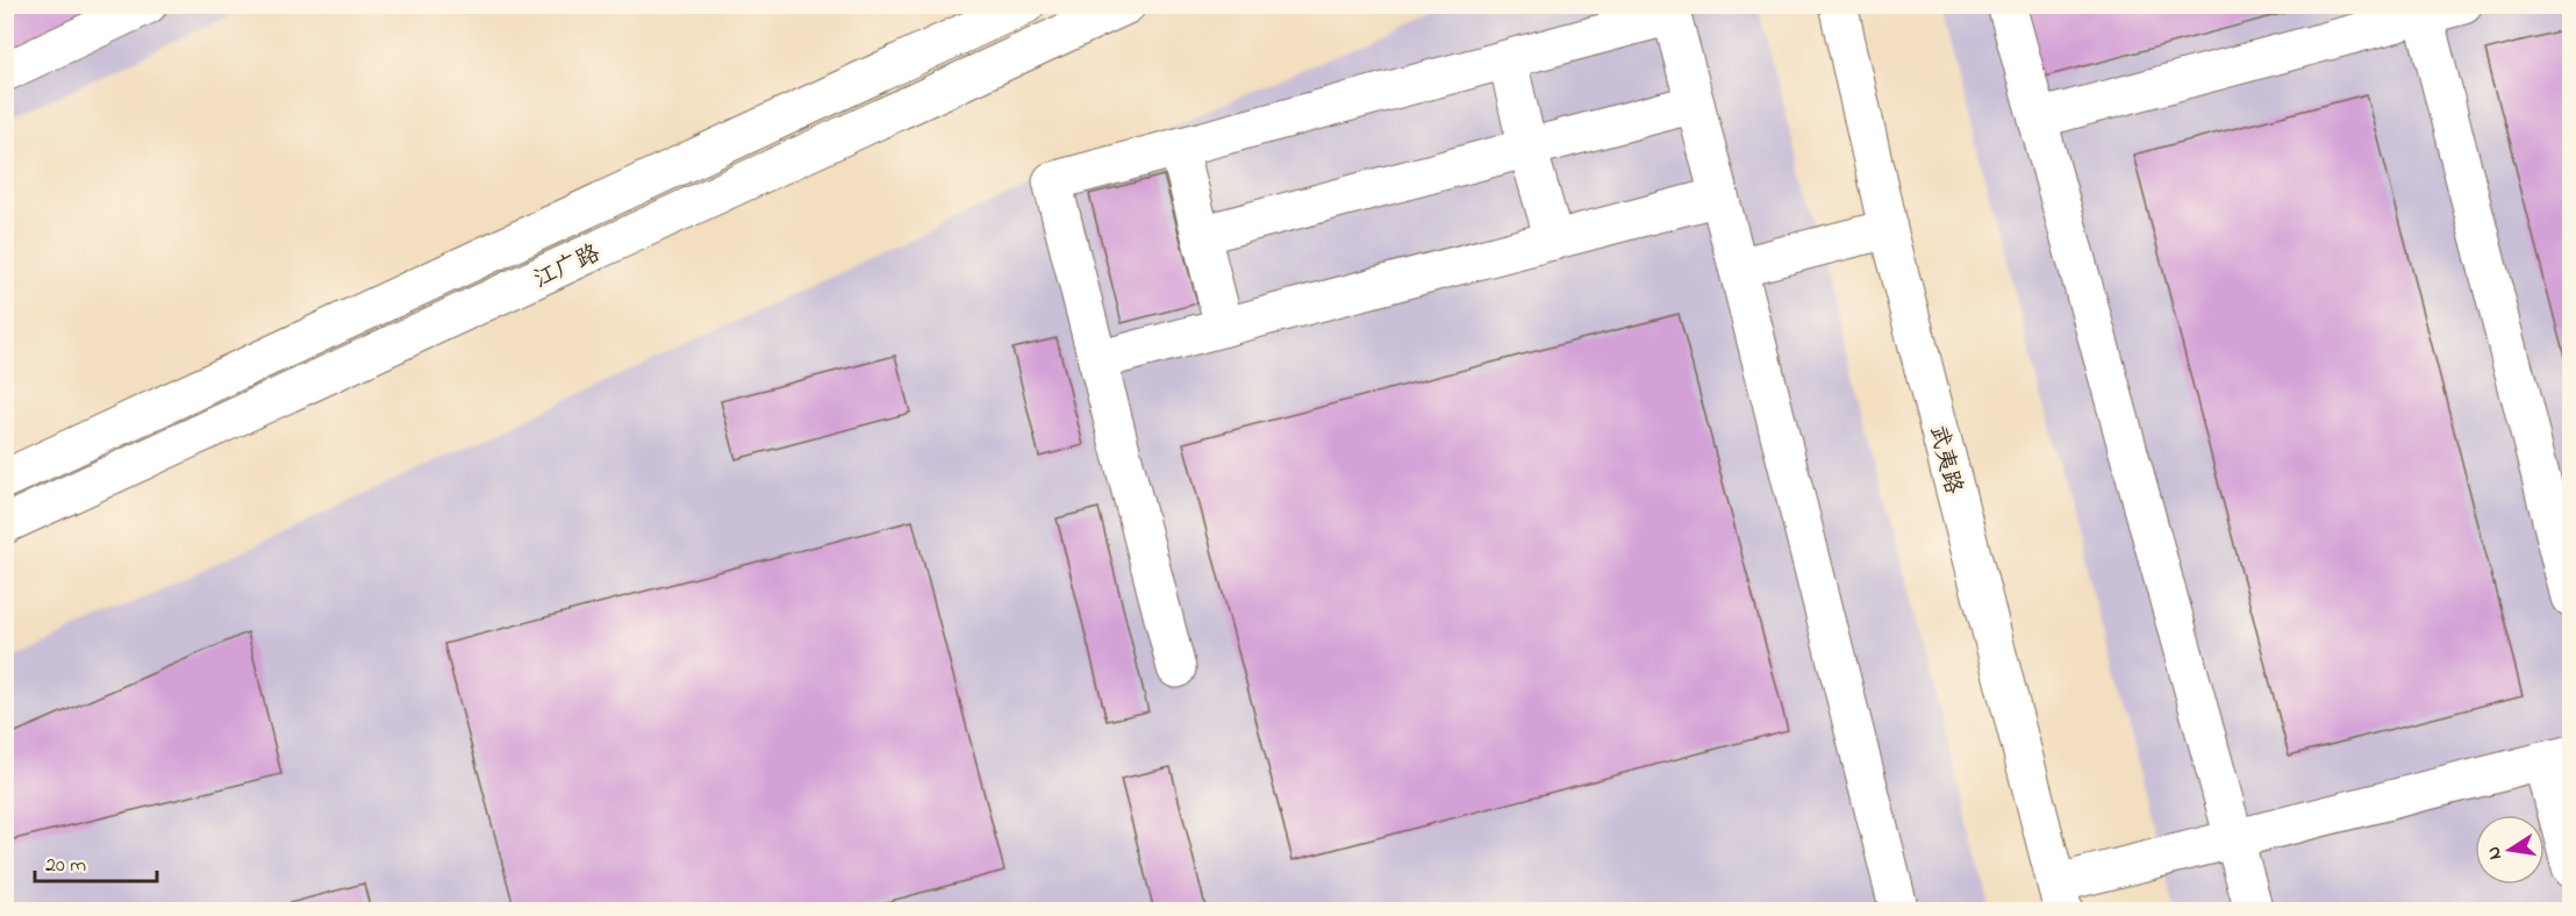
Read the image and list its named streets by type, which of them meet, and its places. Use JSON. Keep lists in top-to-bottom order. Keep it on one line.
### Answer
{"streets":{"main road":["江广路","武夷路"]},"scale_bar":"20 m","north":"left"}
